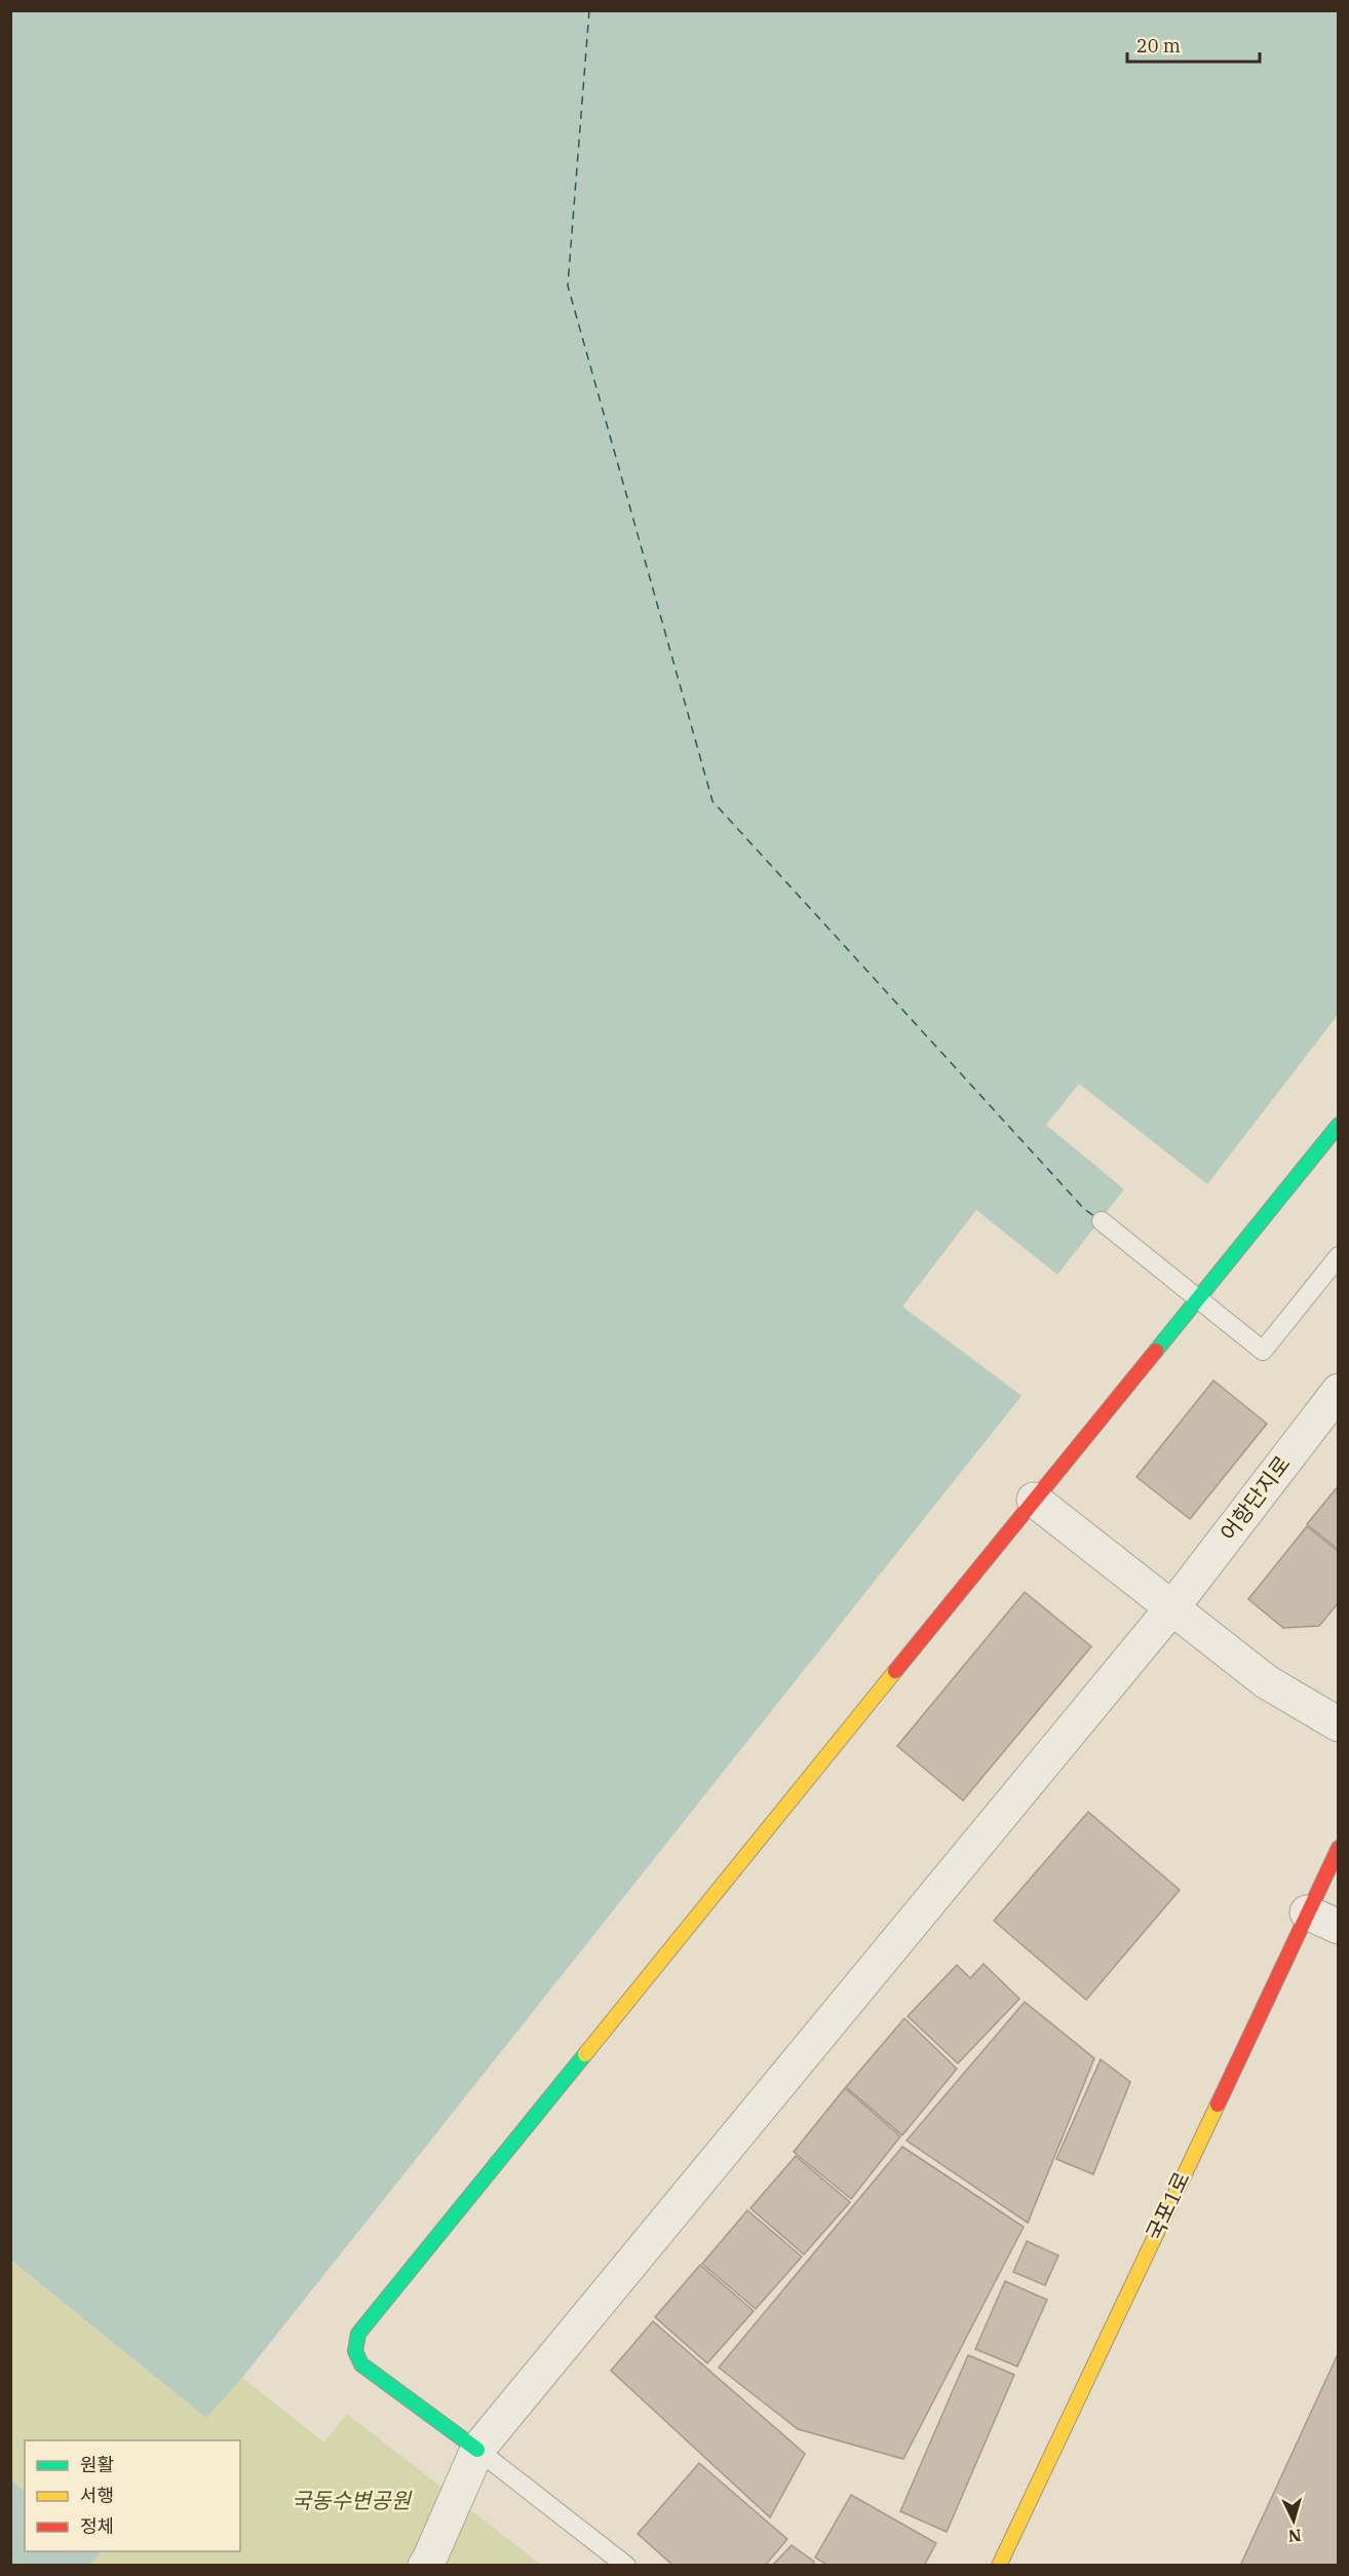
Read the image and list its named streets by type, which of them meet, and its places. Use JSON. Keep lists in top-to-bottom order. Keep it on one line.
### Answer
{"streets":{"street":["어항단지로","국포1로"]},"parks":["국동수변공원"],"legend":["원활","서행","정체"],"scale_bar":"20 m","north":"bottom"}
